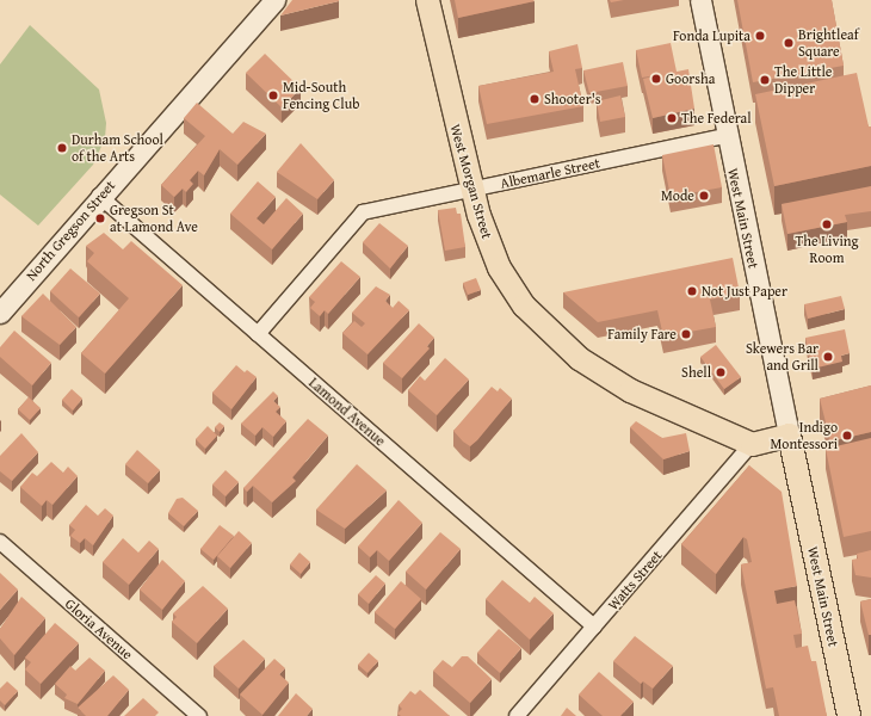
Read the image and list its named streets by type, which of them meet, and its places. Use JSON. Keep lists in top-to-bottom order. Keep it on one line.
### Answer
{"streets":{"main road":["West Morgan Street","West Main Street","North Gregson Street"],"street":["Albemarle Street","Lamond Avenue","Watts Street","Gloria Avenue"]},"crossings":[["Albemarle Street","West Morgan Street"],["Albemarle Street","West Main Street"],["Albemarle Street","Lamond Avenue"],["West Morgan Street","Watts Street"],["North Gregson Street","Lamond Avenue"],["Lamond Avenue","Watts Street"]],"places":["Fonda Lupita","Brightleaf Square","Goorsha","The Little Dipper","Mid-South Fencing Club","Shooter's","The Federal","Durham School of the Arts","Mode","Gregson St at Lamond Ave","The Living Room","Not Just Paper","Family Fare","Skewers Bar and Grill","Shell","Indigo Montessori"]}
